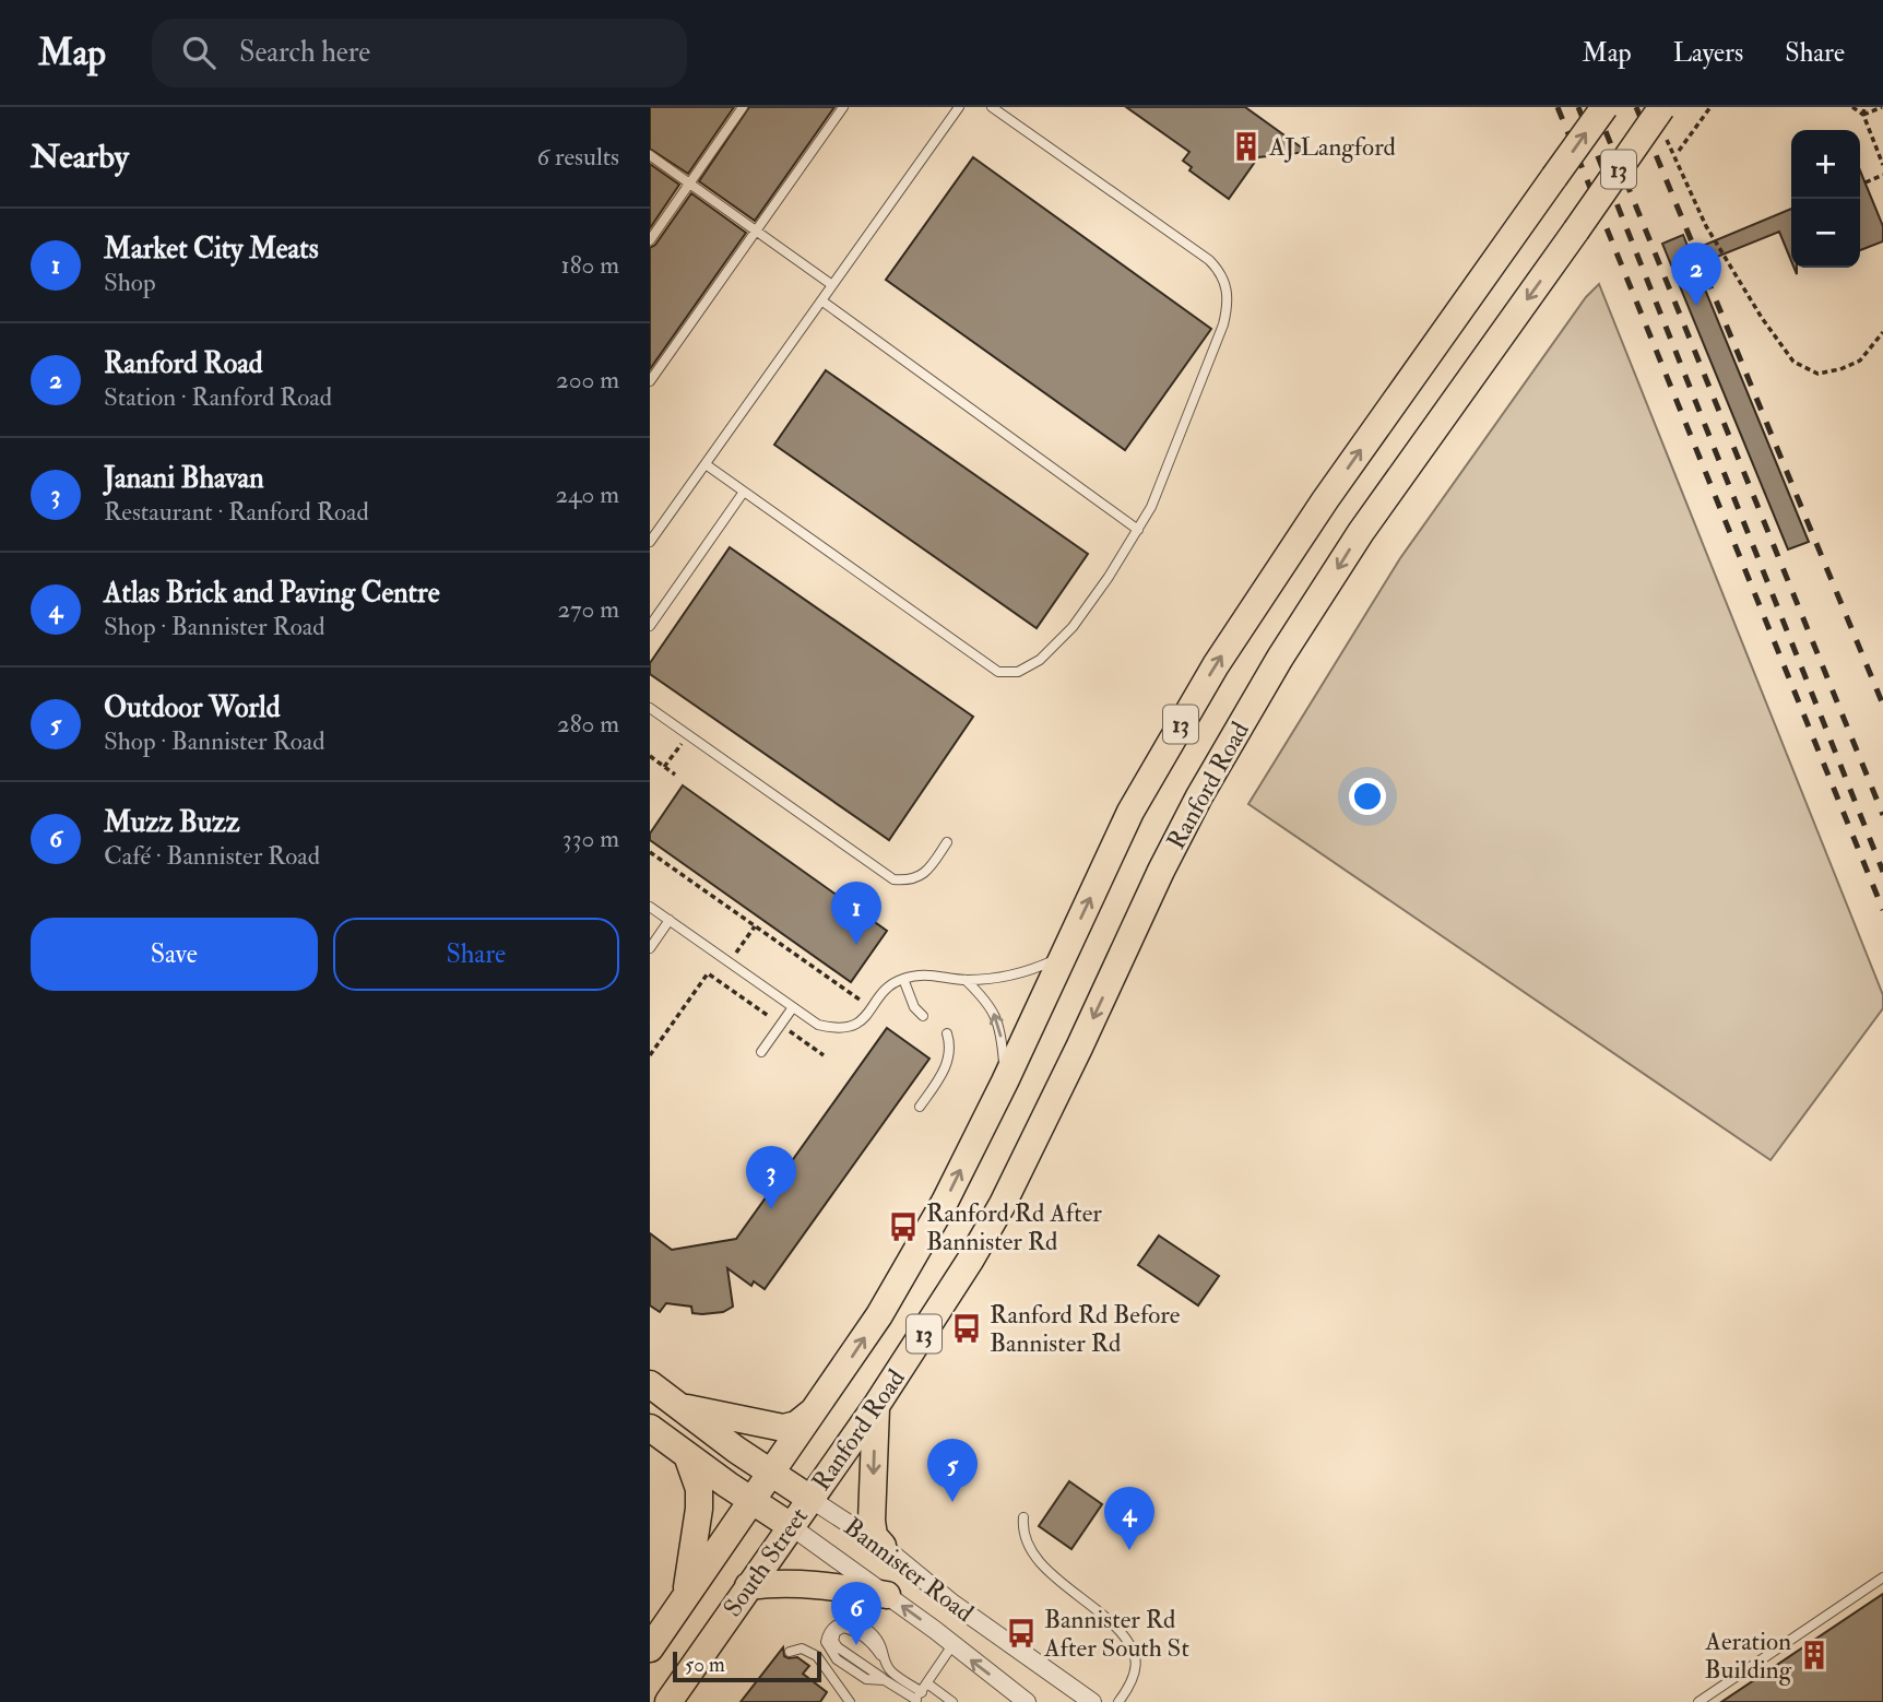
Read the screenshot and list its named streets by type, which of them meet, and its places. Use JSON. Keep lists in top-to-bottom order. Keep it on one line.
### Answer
{"streets":{"main road":["13","Ranford Road","South Street","Bannister Road"]},"crossings":[["Ranford Road","South Street"],["Ranford Road","Bannister Road"],["South Street","Bannister Road"]],"places":{"building":["AJ Langford","Aeration Building"],"bus stop":["Ranford Rd After Bannister Rd","Ranford Rd Before Bannister Rd","Bannister Rd After South St"]},"scale_bar":"50 m","page":{"header":"Map","search":"Search here","nav":["Map","Layers","Share"],"heading":["Nearby","6 results"],"map_buttons":["+","−"],"list":[{"mark":"1","name":"Market City Meats","note":"Shop","value":"180 m"},{"mark":"2","name":"Ranford Road","note":"Station · Ranford Road","value":"200 m"},{"mark":"3","name":"Janani Bhavan","note":"Restaurant · Ranford Road","value":"240 m"},{"mark":"4","name":"Atlas Brick and Paving Centre","note":"Shop · Bannister Road","value":"270 m"},{"mark":"5","name":"Outdoor World","note":"Shop · Bannister Road","value":"280 m"},{"mark":"6","name":"Muzz Buzz","note":"Café · Bannister Road","value":"330 m"}],"pins":["2","1","3","5","4","6"],"buttons":["Save","Share"],"scale":"50 m"}}
